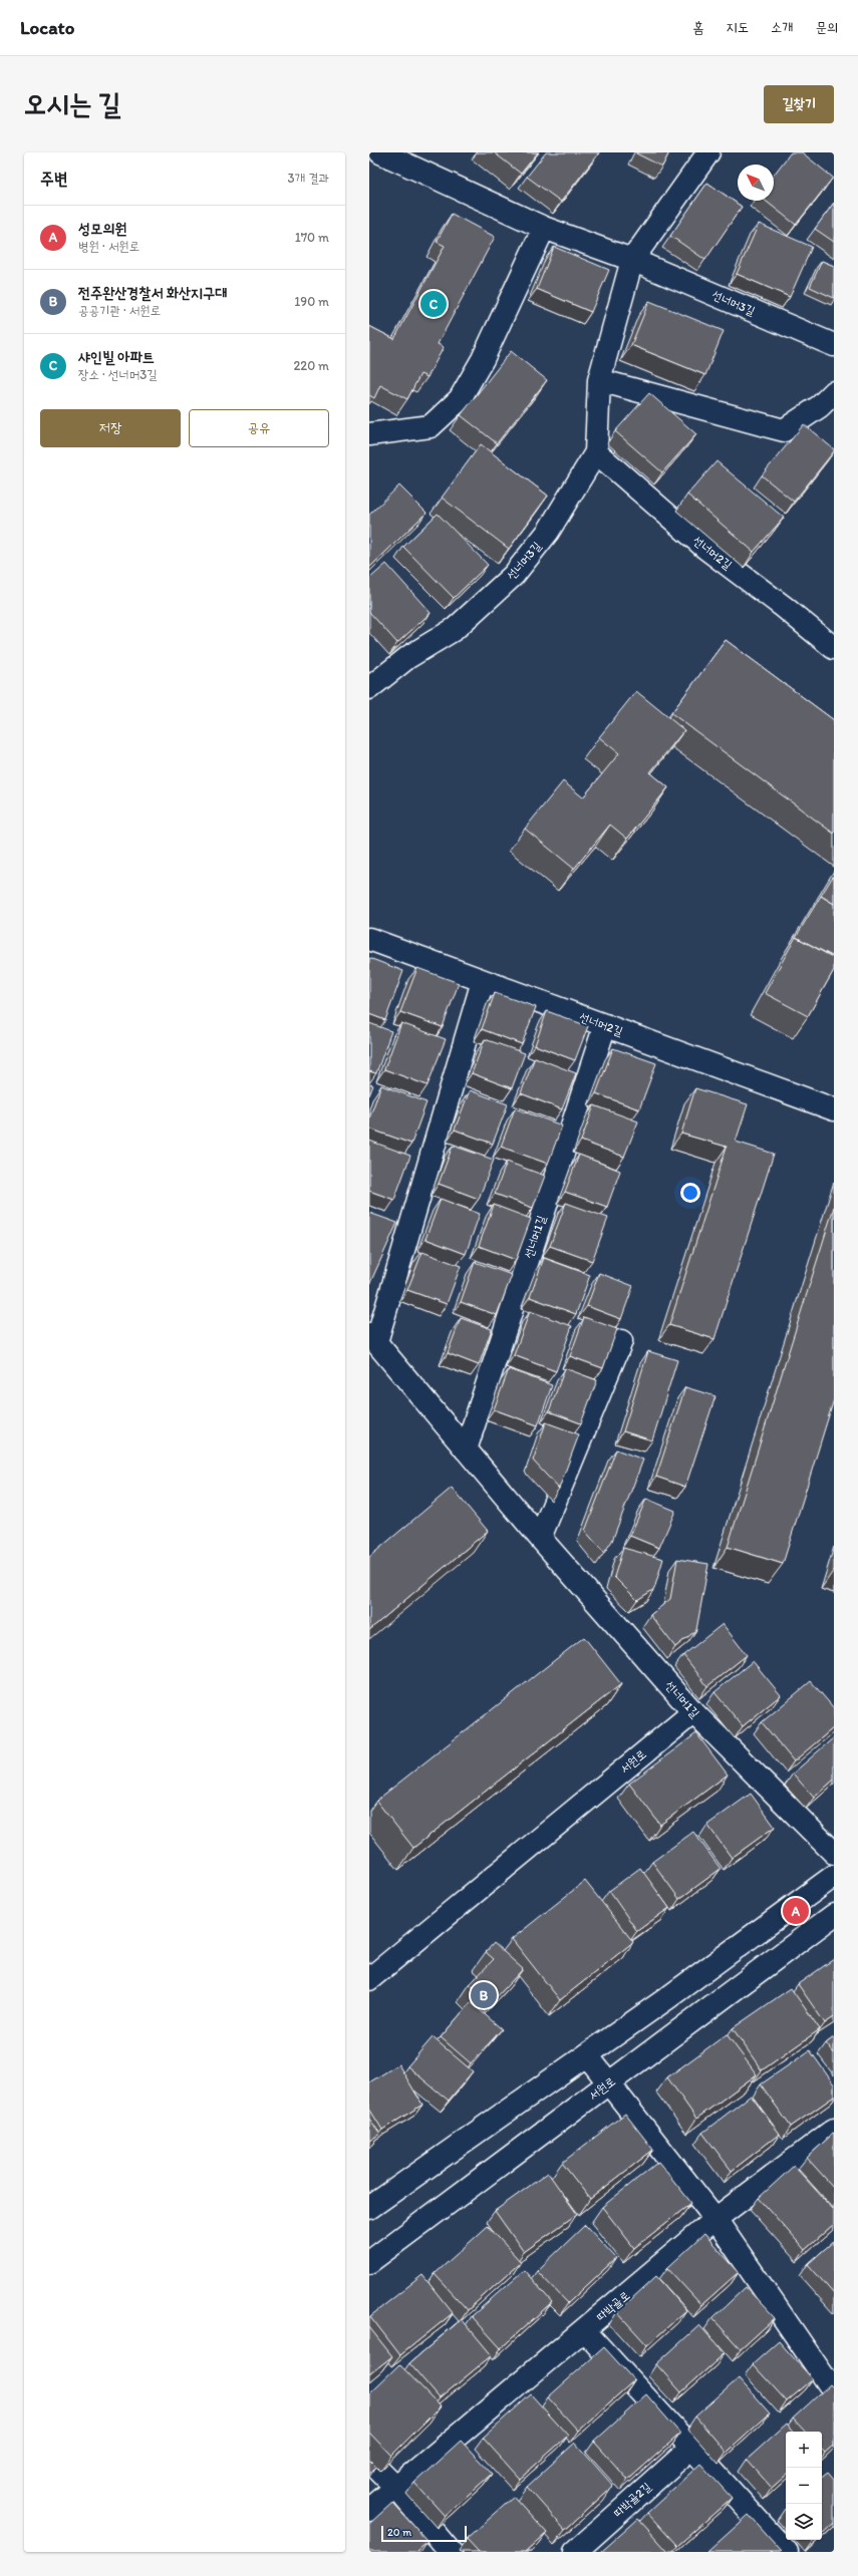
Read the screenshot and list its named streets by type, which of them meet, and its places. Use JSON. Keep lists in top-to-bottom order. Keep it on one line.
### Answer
{"streets":{"street":["선너머3길","선너머2길","선너머1길","서원로","따박골로","따박골2길"]},"crossings":[["선너머3길","선너머2길"],["선너머2길","선너머1길"],["선너머1길","서원로"]],"scale_bar":"20 m","north":"top left","page":{"header":"Locato","nav":["홈","지도","소개","문의"],"buttons":["길찾기",["저장","공유"]],"title":"오시는 길","heading":["주변","3개 결과"],"list":[{"mark":"A","name":"성모의원","note":"병원 · 서원로","value":"170 m"},{"mark":"B","name":"전주완산경찰서 화산지구대","note":"공공기관 · 서원로","value":"190 m"},{"mark":"C","name":"샤인빌 아파트","note":"장소 · 선너머3길","value":"220 m"}],"pins":["C","A","B"],"map_buttons":["+","−"],"scale":"20 m"}}
